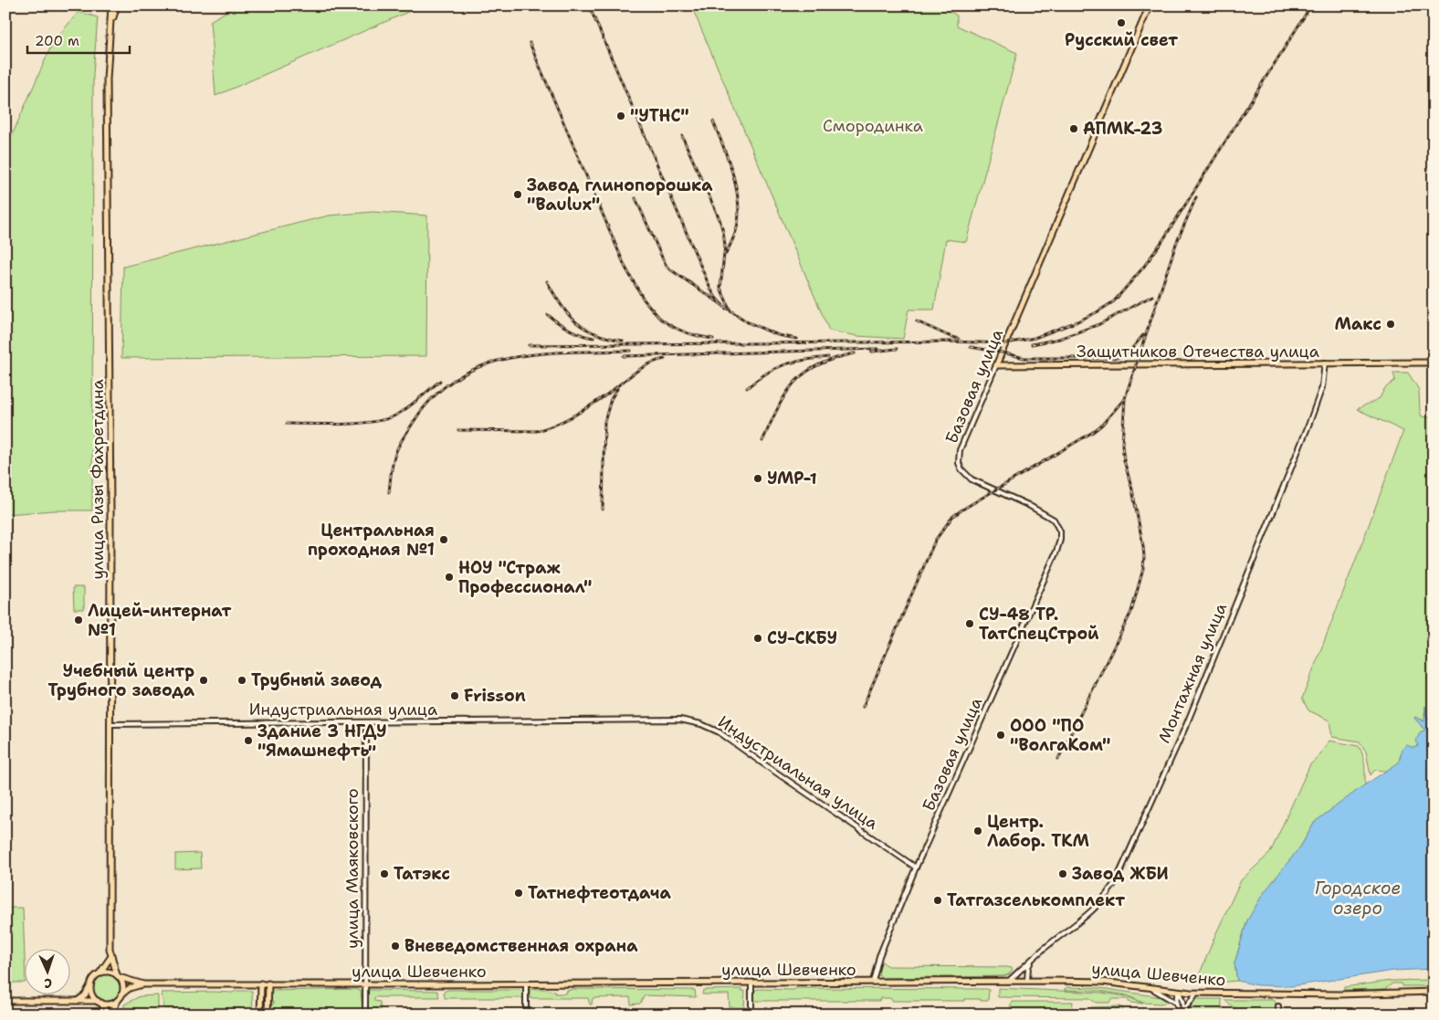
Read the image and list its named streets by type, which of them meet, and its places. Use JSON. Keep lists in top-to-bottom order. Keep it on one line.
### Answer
{"streets":{"main road":["Защитников Отечества улица","Базовая улица","улица Ризы Фахретдина","улица Шевченко"],"street":["Монтажная улица","Индустриальная улица","улица Маяковского"]},"crossings":[["Защитников Отечества улица","Базовая улица"],["Защитников Отечества улица","Монтажная улица"],["Базовая улица","Индустриальная улица"],["Базовая улица","улица Шевченко"],["улица Ризы Фахретдина","Индустриальная улица"],["Монтажная улица","улица Шевченко"],["Индустриальная улица","улица Маяковского"],["улица Маяковского","улица Шевченко"]],"water":["Городское озеро"],"parks":["Смородинка"],"places":["Русский свет","\"УТНС\"","АПМК-23","Завод глинопорошка \"Baulux\"","Макс","УМР-1","Центральная проходная №1","НОУ \"Страж Профессионал\"","Лицей-интернат №1","СУ-48 ТР. ТатСпецСтрой","СУ-СКБУ","Учебный центр Трубного завода","Трубный завод","Frisson","ООО \"ПО \"ВолгаКом\"","Здание 3 НГДУ \"Ямашнефть\"","Центр. Лабор. ТКМ","Татэкс","Завод ЖБИ","Татнефтеотдача","Татгазселькомплект","Вневедомственная охрана"],"scale_bar":"200 m","north":"bottom"}
